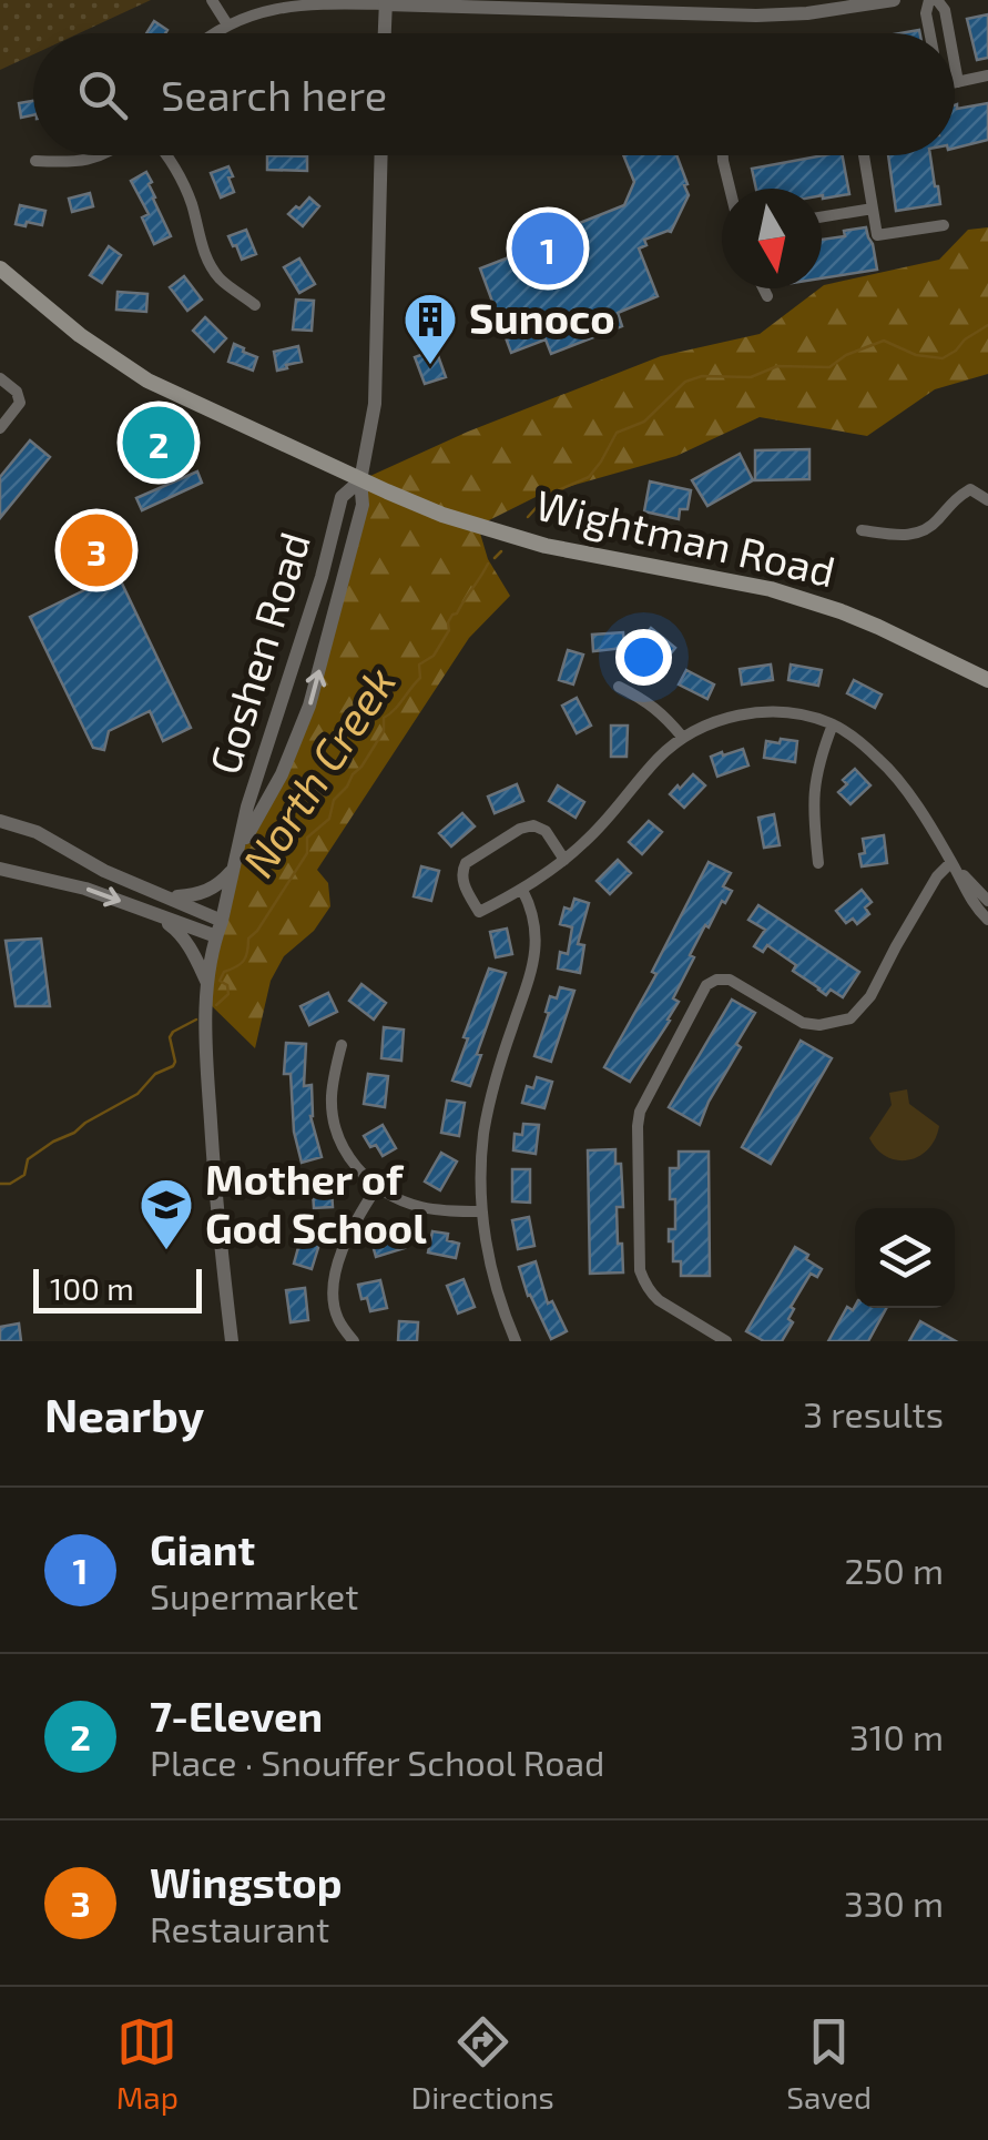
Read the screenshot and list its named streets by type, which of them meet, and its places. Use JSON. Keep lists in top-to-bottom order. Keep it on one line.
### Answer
{"streets":{"main road":["Wightman Road"],"street":["Goshen Road"]},"crossings":[["Wightman Road","Goshen Road"]],"water":["North Creek"],"places":{"building":["Sunoco"],"school or university":["Mother of God School"]},"scale_bar":"100 m","north":"bottom","page":{"search":"Search here","pins":["1","2","3"],"scale":"100 m","heading":["Nearby","3 results"],"list":[{"mark":"1","name":"Giant","note":"Supermarket","value":"250 m"},{"mark":"2","name":"7-Eleven","note":"Place · Snouffer School Road","value":"310 m"},{"mark":"3","name":"Wingstop","note":"Restaurant","value":"330 m"}],"nav":["Map","Directions","Saved"]}}
